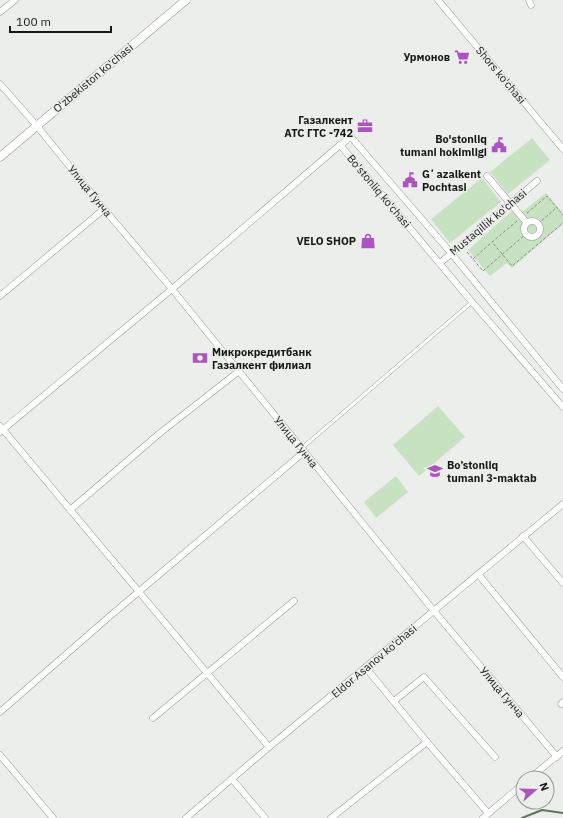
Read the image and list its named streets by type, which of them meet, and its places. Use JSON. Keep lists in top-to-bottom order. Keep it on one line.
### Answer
{"streets":{"main road":["O'zbekiston ko'chasi"],"street":["Shors ko'chasi","Улица Гунча","Bo'stonliq ko'chasi","Mustaqillik ko'chasi","Eldor Asanov ko'chasi"]},"crossings":[["O'zbekiston ko'chasi","Улица Гунча"],["Улица Гунча","Eldor Asanov ko'chasi"],["Bo'stonliq ko'chasi","Mustaqillik ko'chasi"]],"places":{"supermarket":["Урмонов"],"office":["Газалкент АТС ГТС -742"],"public building":["Bo'stonliq tumani hokimligi","Gʼazalkent Pochtasi"],"shop":["VELO SHOP"],"bank":["Микрокредитбанк Газалкент филиал"],"school or university":["Bo’stonliq tumani 3-maktab"]},"scale_bar":"100 m","north":"right"}
